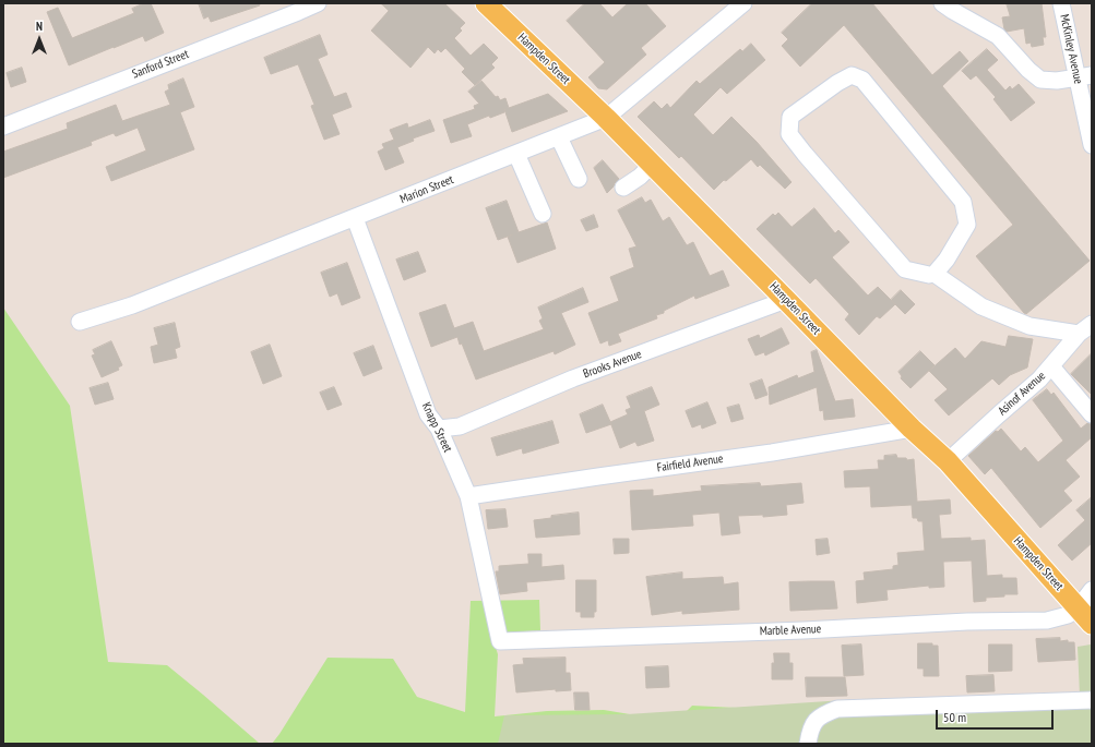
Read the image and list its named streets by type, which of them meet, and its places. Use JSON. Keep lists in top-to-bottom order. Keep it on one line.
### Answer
{"streets":{"main road":["Hampden Street"],"street":["McKinley Avenue","Sanford Street","Marion Street","Brooks Avenue","Asinof Avenue","Knapp Street","Fairfield Avenue","Marble Avenue"]},"crossings":[["Hampden Street","Marion Street"],["Hampden Street","Brooks Avenue"],["Hampden Street","Asinof Avenue"],["Hampden Street","Fairfield Avenue"],["Hampden Street","Marble Avenue"],["Marion Street","Knapp Street"],["Brooks Avenue","Knapp Street"],["Knapp Street","Fairfield Avenue"],["Knapp Street","Marble Avenue"]],"scale_bar":"50 m","north":"top"}
